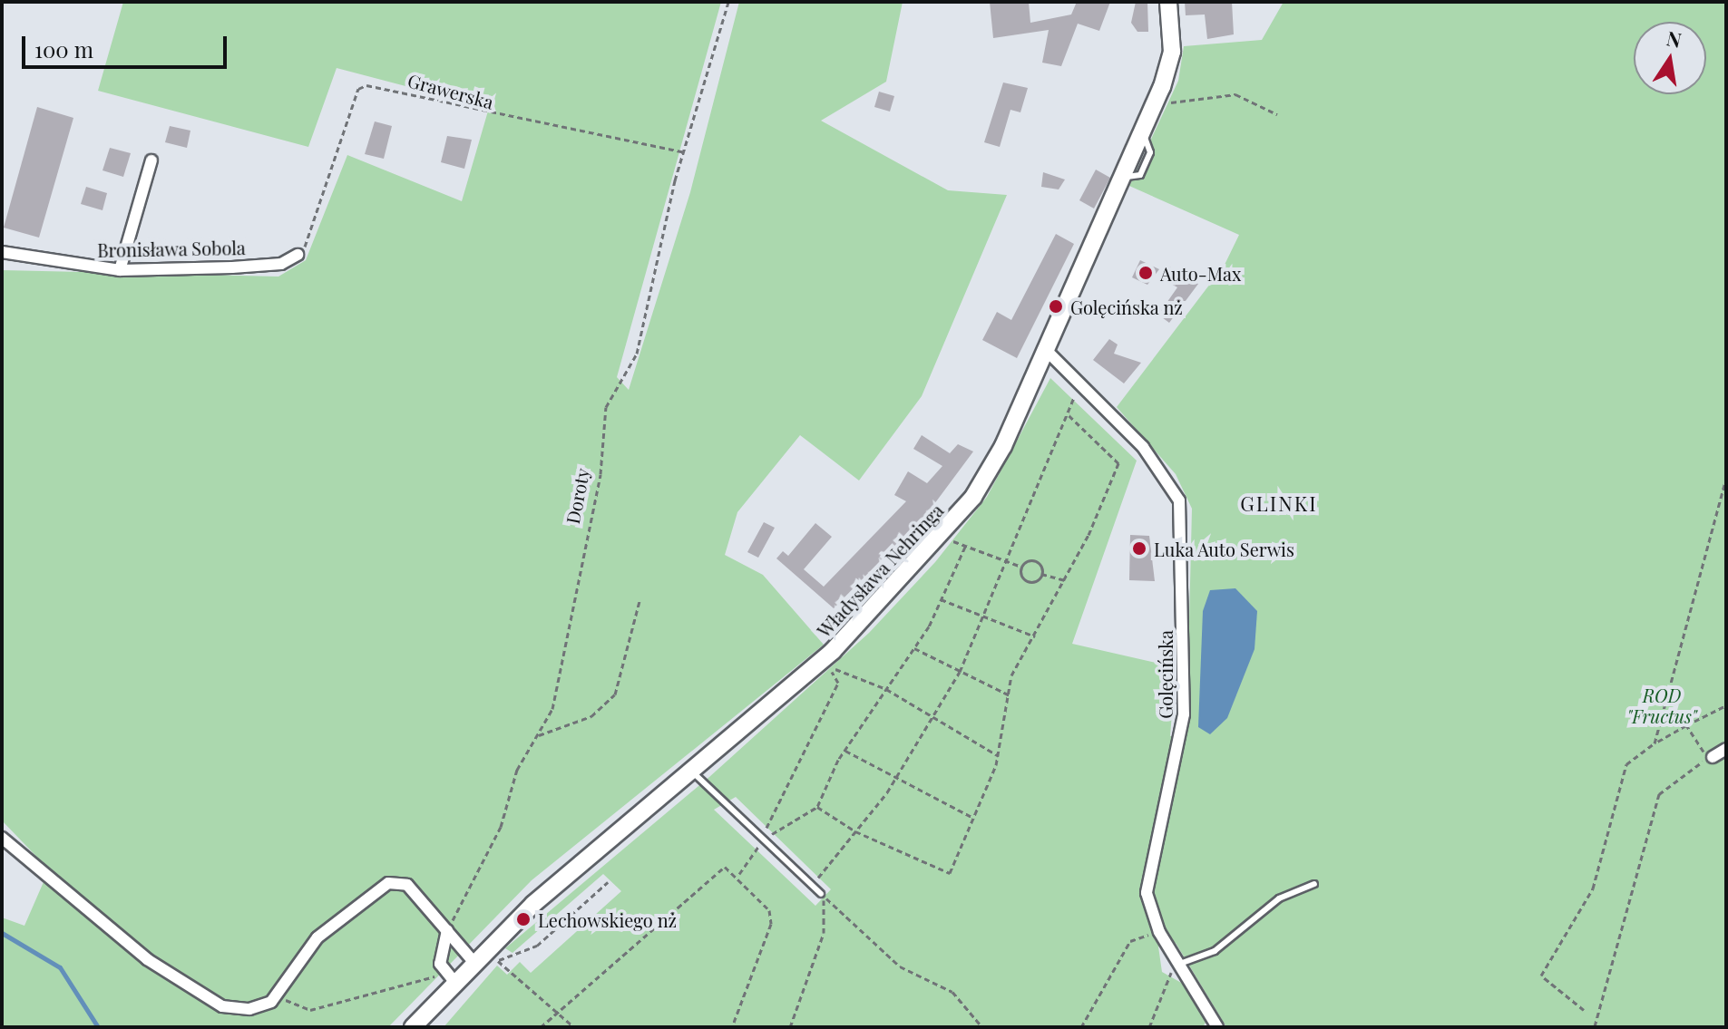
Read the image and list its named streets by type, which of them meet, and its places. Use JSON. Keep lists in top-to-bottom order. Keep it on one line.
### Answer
{"streets":{"street":["Bronisława Sobola","Władysława Nehringa","Golęcińska"],"path":["Grawerska","Doroty"]},"crossings":[["Grawerska","Bronisława Sobola"],["Grawerska","Doroty"],["Władysława Nehringa","Golęcińska"]],"districts":["GLINKI"],"parks":["ROD \"Fructus\""],"places":["Auto-Max","Golęcińska nż","Luka Auto Serwis","Lechowskiego nż"],"scale_bar":"100 m","north":"top"}
